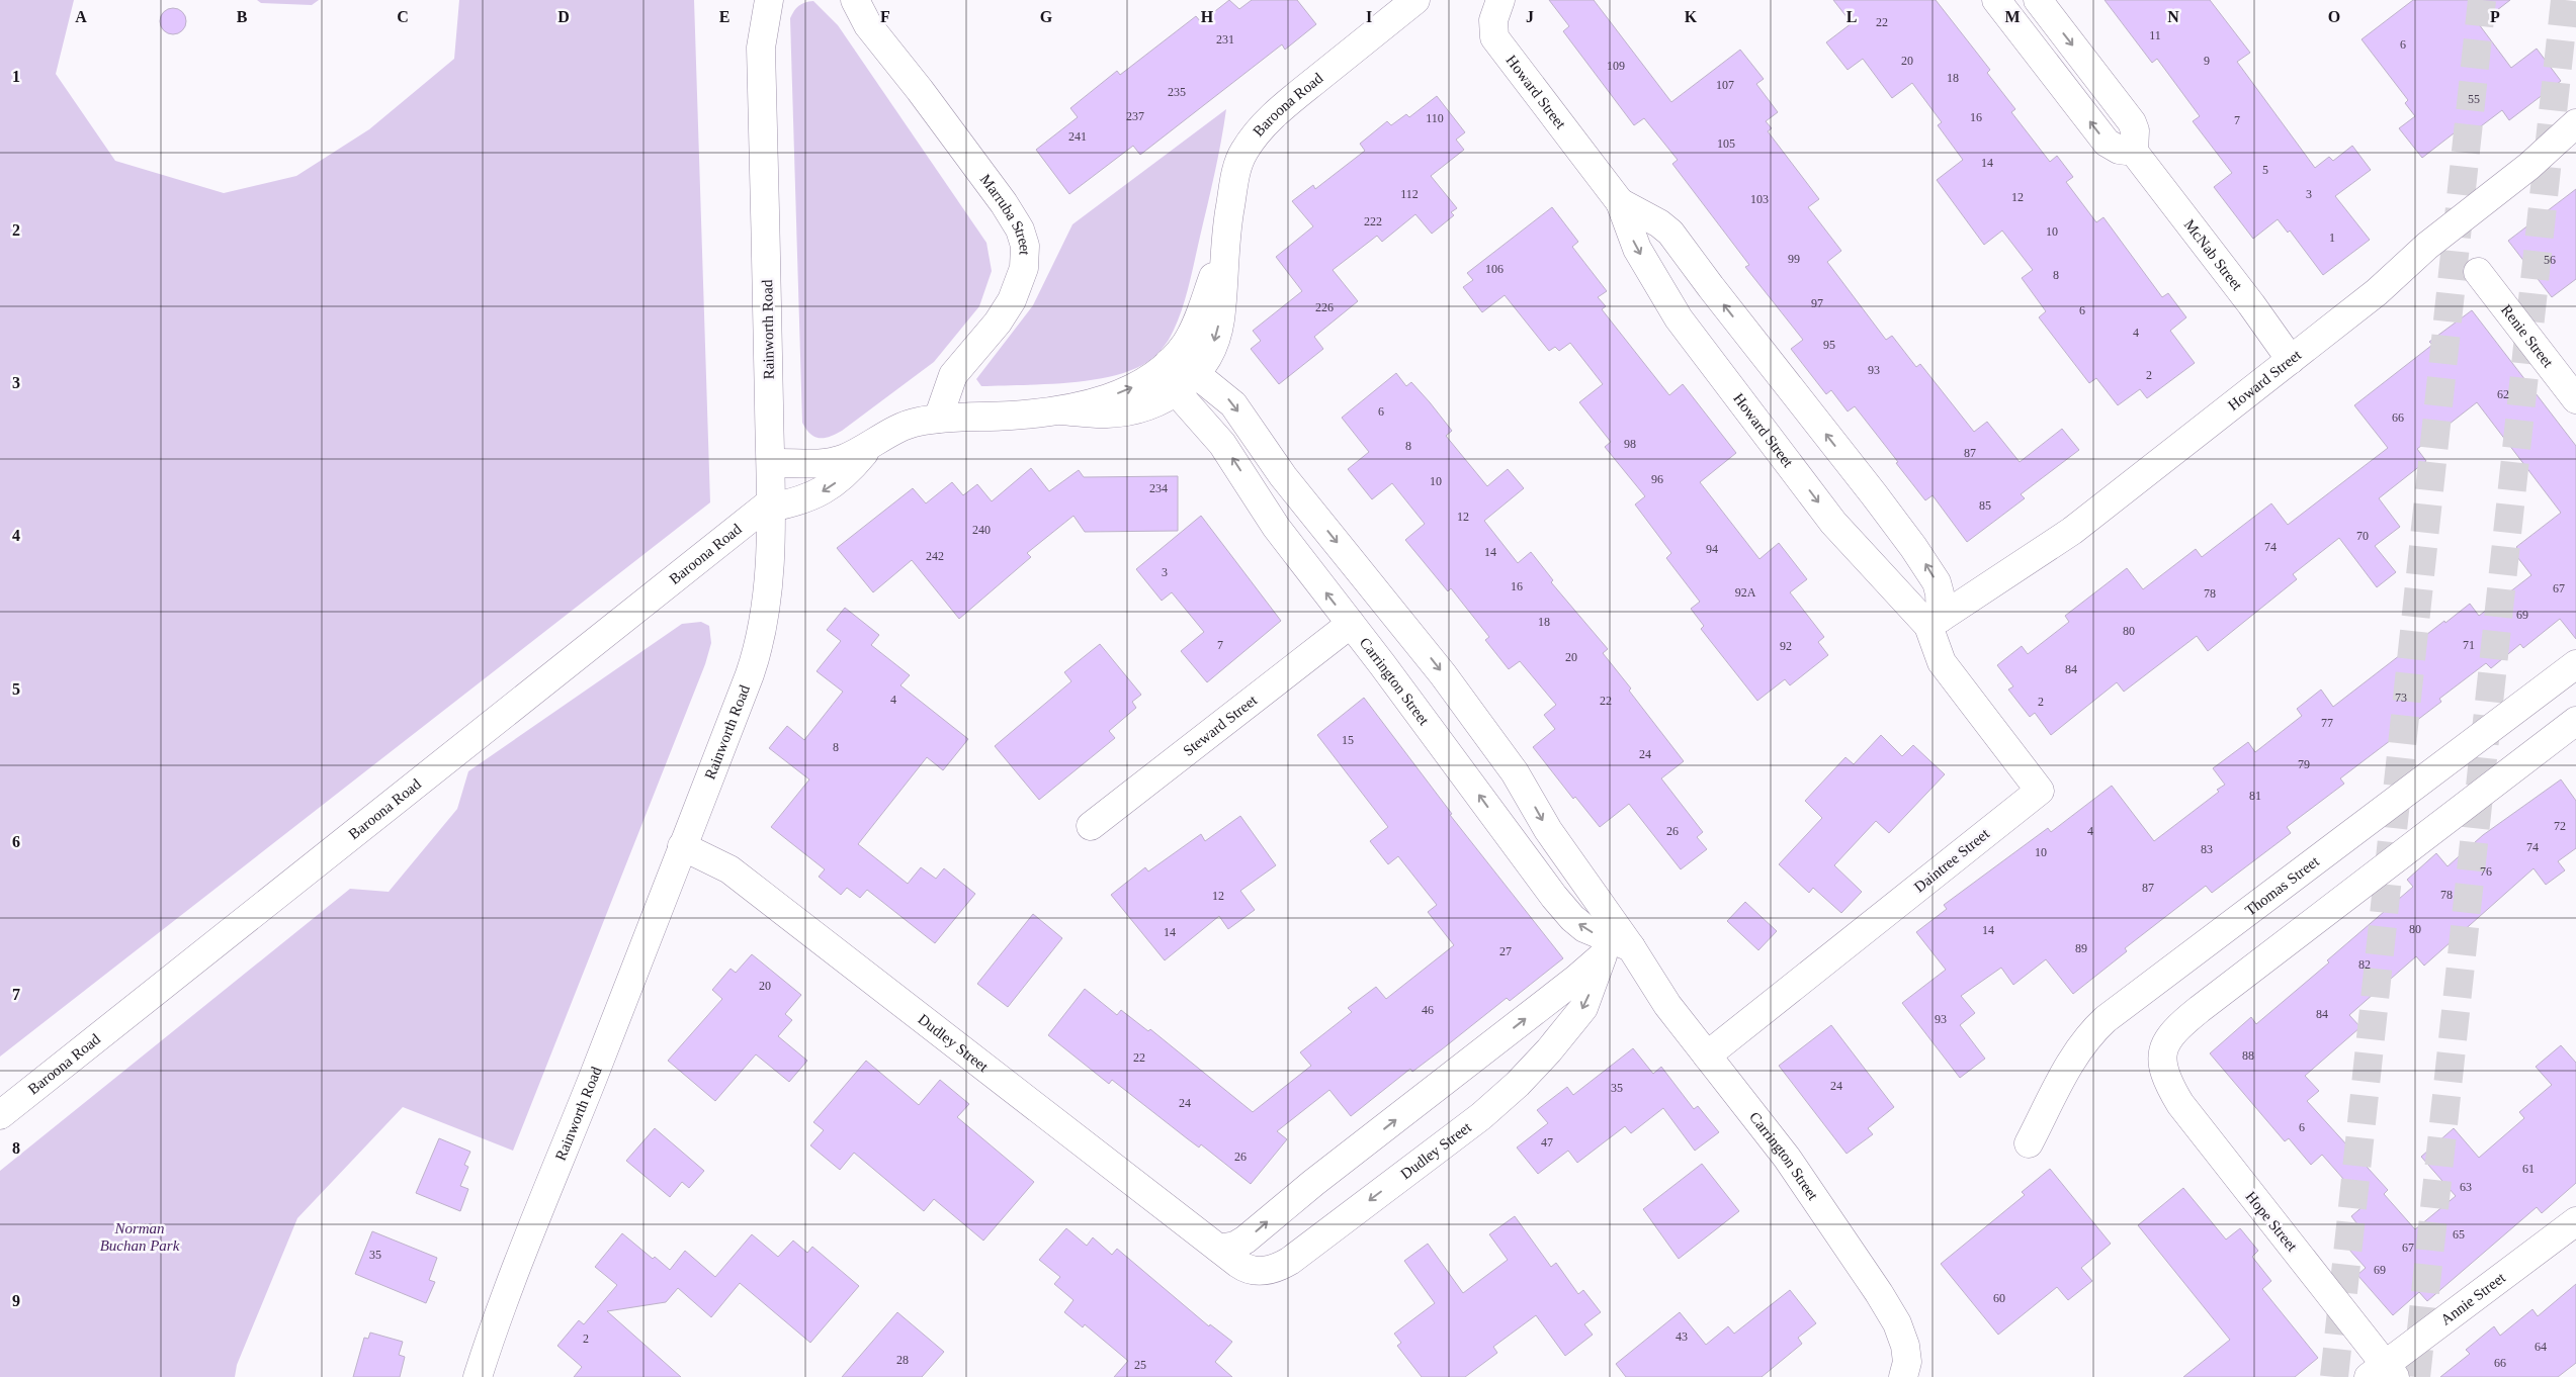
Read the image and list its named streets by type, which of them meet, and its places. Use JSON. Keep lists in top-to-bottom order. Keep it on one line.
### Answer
{"streets":{"street":["Howard Street","Baroona Road","Marruba Street","McNab Street","Rainworth Road","Renie Street","Carrington Street","Steward Street","Daintree Street","Thomas Street","Dudley Street","Hope Street","Annie Street"]},"crossings":[["Howard Street","McNab Street"],["Howard Street","Daintree Street"],["Baroona Road","Marruba Street"],["Baroona Road","Rainworth Road"],["Baroona Road","Carrington Street"],["Rainworth Road","Dudley Street"],["Carrington Street","Steward Street"],["Carrington Street","Daintree Street"],["Carrington Street","Dudley Street"],["Hope Street","Annie Street"]],"parks":["Norman Buchan Park"],"house_numbers":["22","11","231","6","20","9","109","18","107","235","55","237","16","110","7","241","105","14","5","112","3","12","103","222","10","1","99","56","106","8","97","226","6","4","95","93","2","62","6","66","98","8","87","96","10","234","85","12","240","70","74","94","14","242","3","16","67","92A","78","69","18","80","7","71","92","20","84","73","4","22","2","77","15","8","24","79","81","72","26","4","74","83","10","76","87","78","12","80","14","14","89","27","82","20","46","84","93","88","22","24","35","24","6","47","26","61","63","65","67","35","69","60","43","2","64","28","66","25"],"grid":{"columns":["A","B","C","D","E","F","G","H","I","J","K","L","M","N","O","P"],"rows":["1","2","3","4","5","6","7","8","9"]}}
